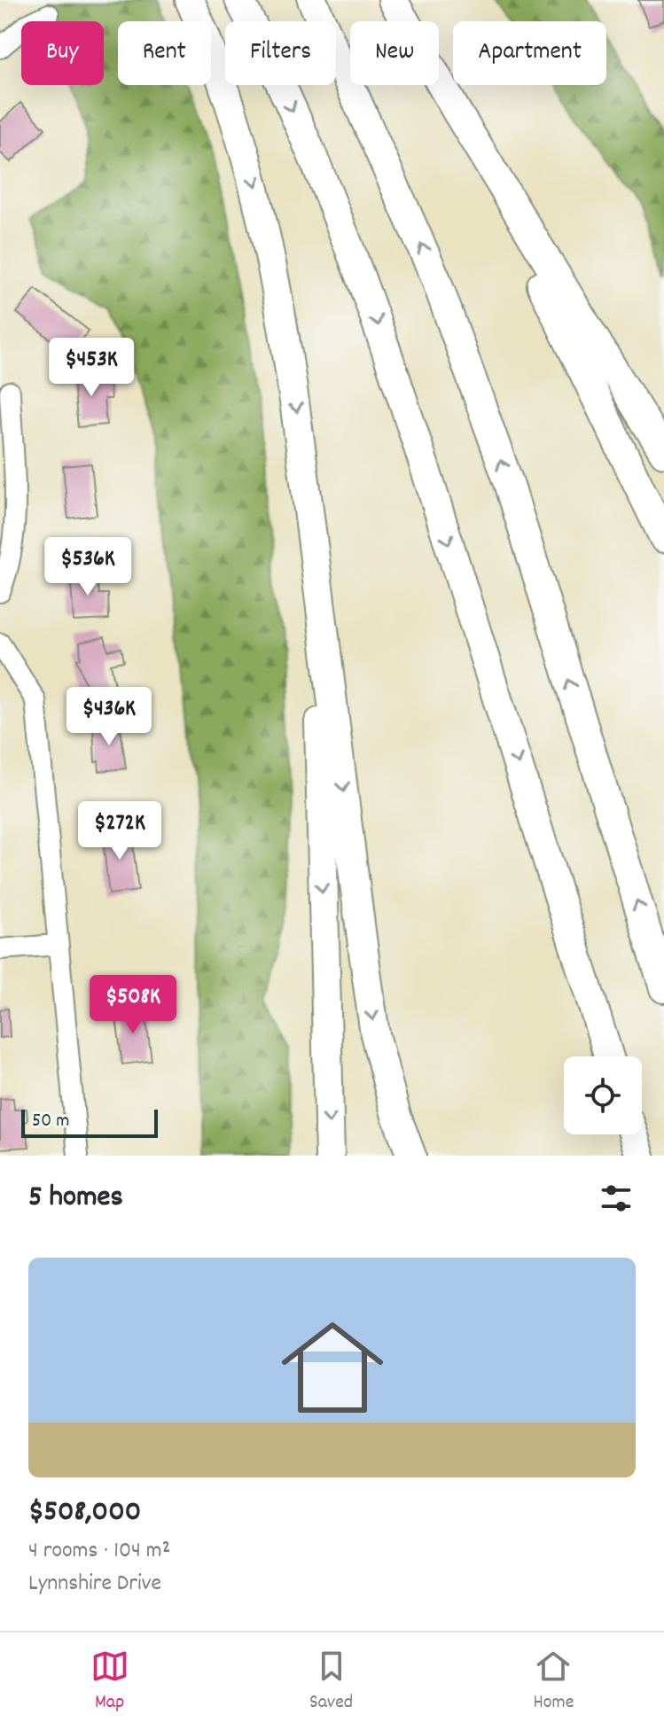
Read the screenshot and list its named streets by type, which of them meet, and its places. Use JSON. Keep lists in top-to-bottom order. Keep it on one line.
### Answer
{"scale_bar":"50 m","page":{"chip":["Buy","Rent","Filters","New","Apartment"],"price":["$453K","$536K","$436K","$272K","$508K"],"scale":"50 m","heading":"5 homes","list":[{"name":"$508,000","note":"4 rooms · 104 m² · Lynnshire Drive"}],"tabs":["Map","Saved","Home"]}}
